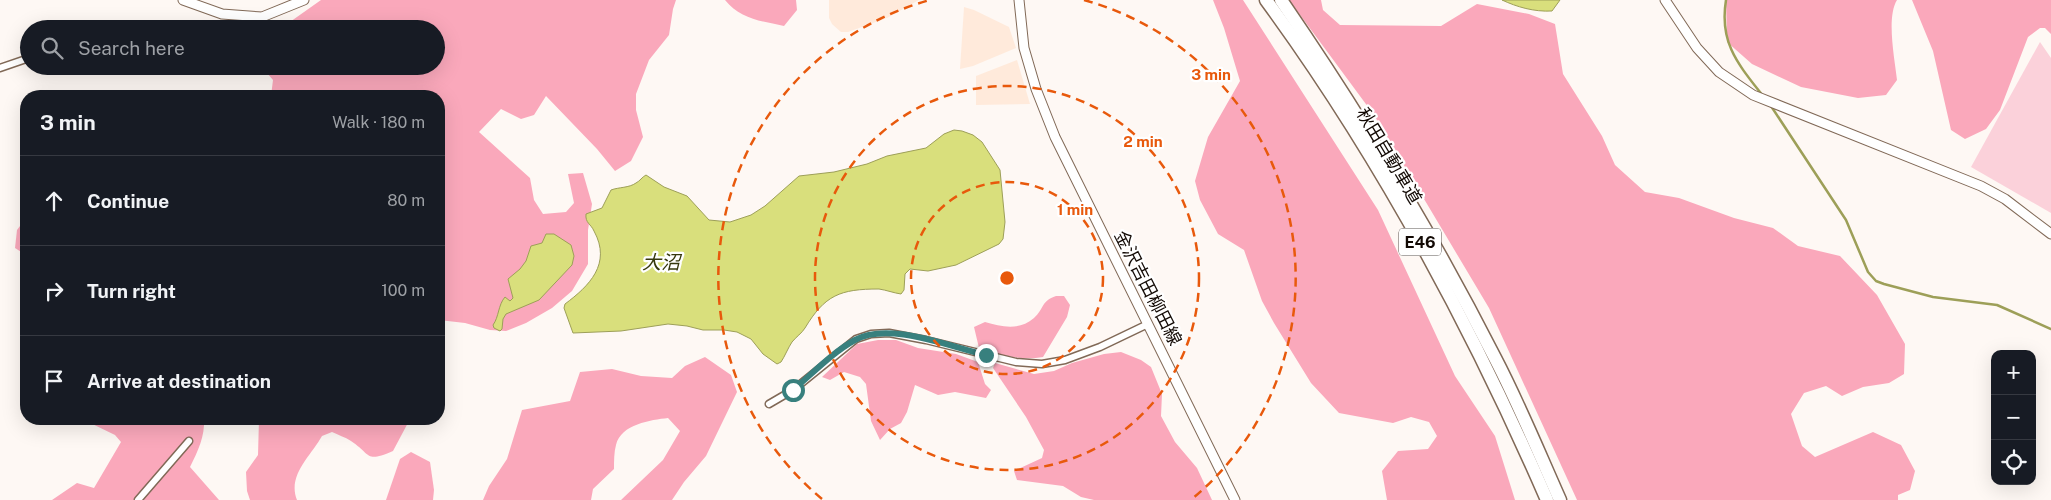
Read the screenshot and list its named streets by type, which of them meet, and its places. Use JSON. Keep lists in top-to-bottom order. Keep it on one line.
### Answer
{"streets":{"highway":["秋田自動車道","E46"],"street":["金沢吉田柳田線"]},"water":["大沼"],"page":{"search":"Search here","heading":["3 min","Walk · 180 m"],"list":[["Continue","80 m"],["Turn right","100 m"],"Arrive at destination"],"map_buttons":["+","−"]},"rings":["3 min","2 min","1 min"]}
